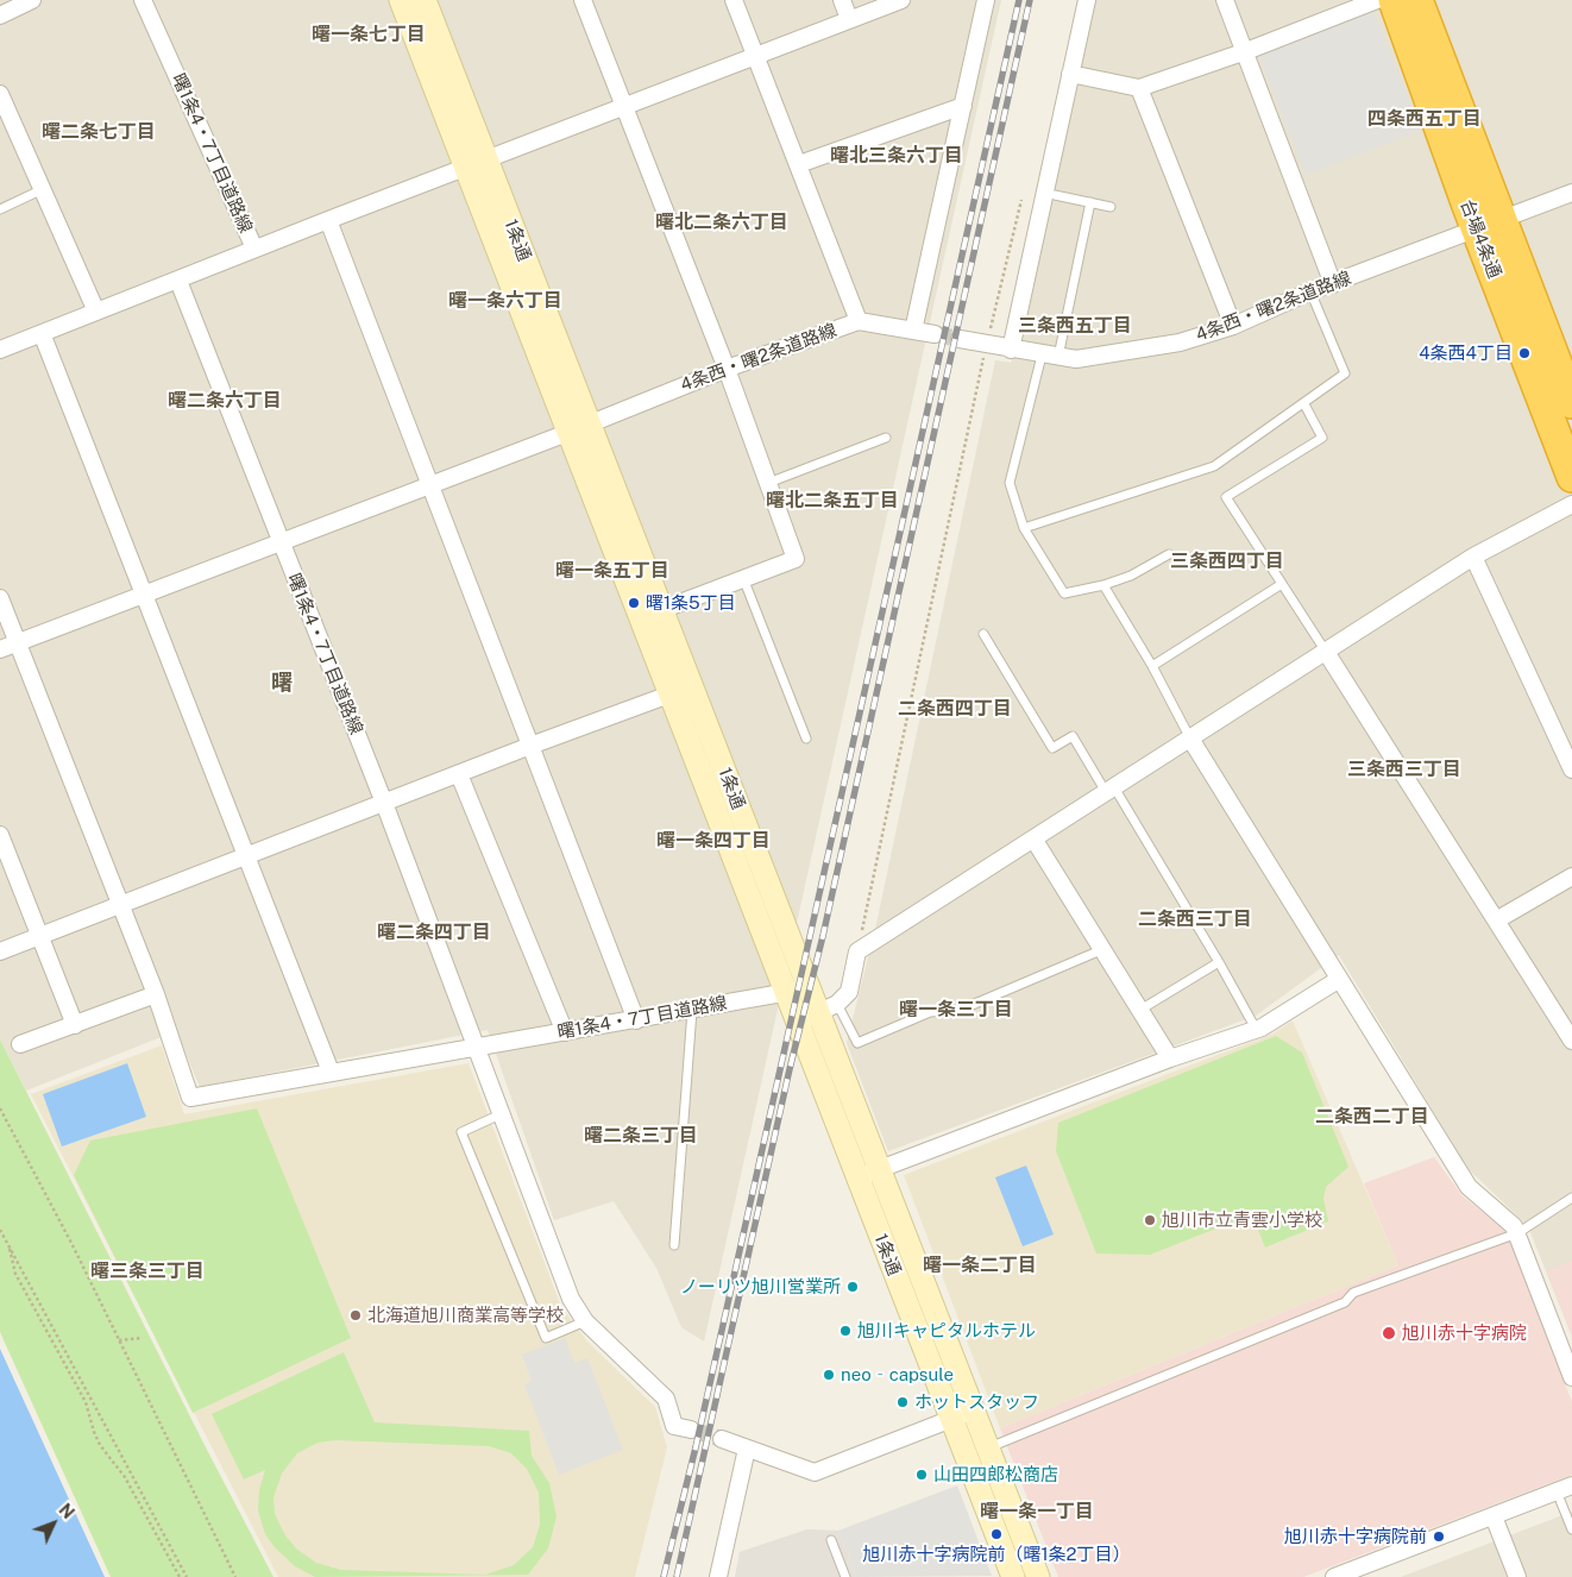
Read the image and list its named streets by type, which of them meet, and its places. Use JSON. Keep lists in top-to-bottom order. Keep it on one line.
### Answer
{"streets":{"highway":["台場4条通"],"street":["曙1条4・7丁目道路線","1条通","4条西・曙2条道路線"]},"crossings":[["曙1条4・7丁目道路線","1条通"],["曙1条4・7丁目道路線","4条西・曙2条道路線"],["台場4条通","4条西・曙2条道路線"],["1条通","4条西・曙2条道路線"]],"districts":["曙一条七丁目","四条西五丁目","曙二条七丁目","曙北三条六丁目","曙北二条六丁目","曙一条六丁目","三条西五丁目","曙二条六丁目","曙北二条五丁目","三条西四丁目","曙一条五丁目","曙","二条西四丁目","三条西三丁目","曙一条四丁目","二条西三丁目","曙二条四丁目","曙一条三丁目","二条西二丁目","曙二条三丁目","曙一条二丁目","曙三条三丁目","曙一条一丁目"],"places":["4条西4丁目","曙1条5丁目","旭川市立青雲小学校","ノーリツ旭川営業所","北海道旭川商業高等学校","旭川キャピタルホテル","旭川赤十字病院","neo‐capsule","ホットスタッフ","山田四郎松商店","旭川赤十字病院前（曙1条2丁目）","旭川赤十字病院前"],"north":"top right"}
